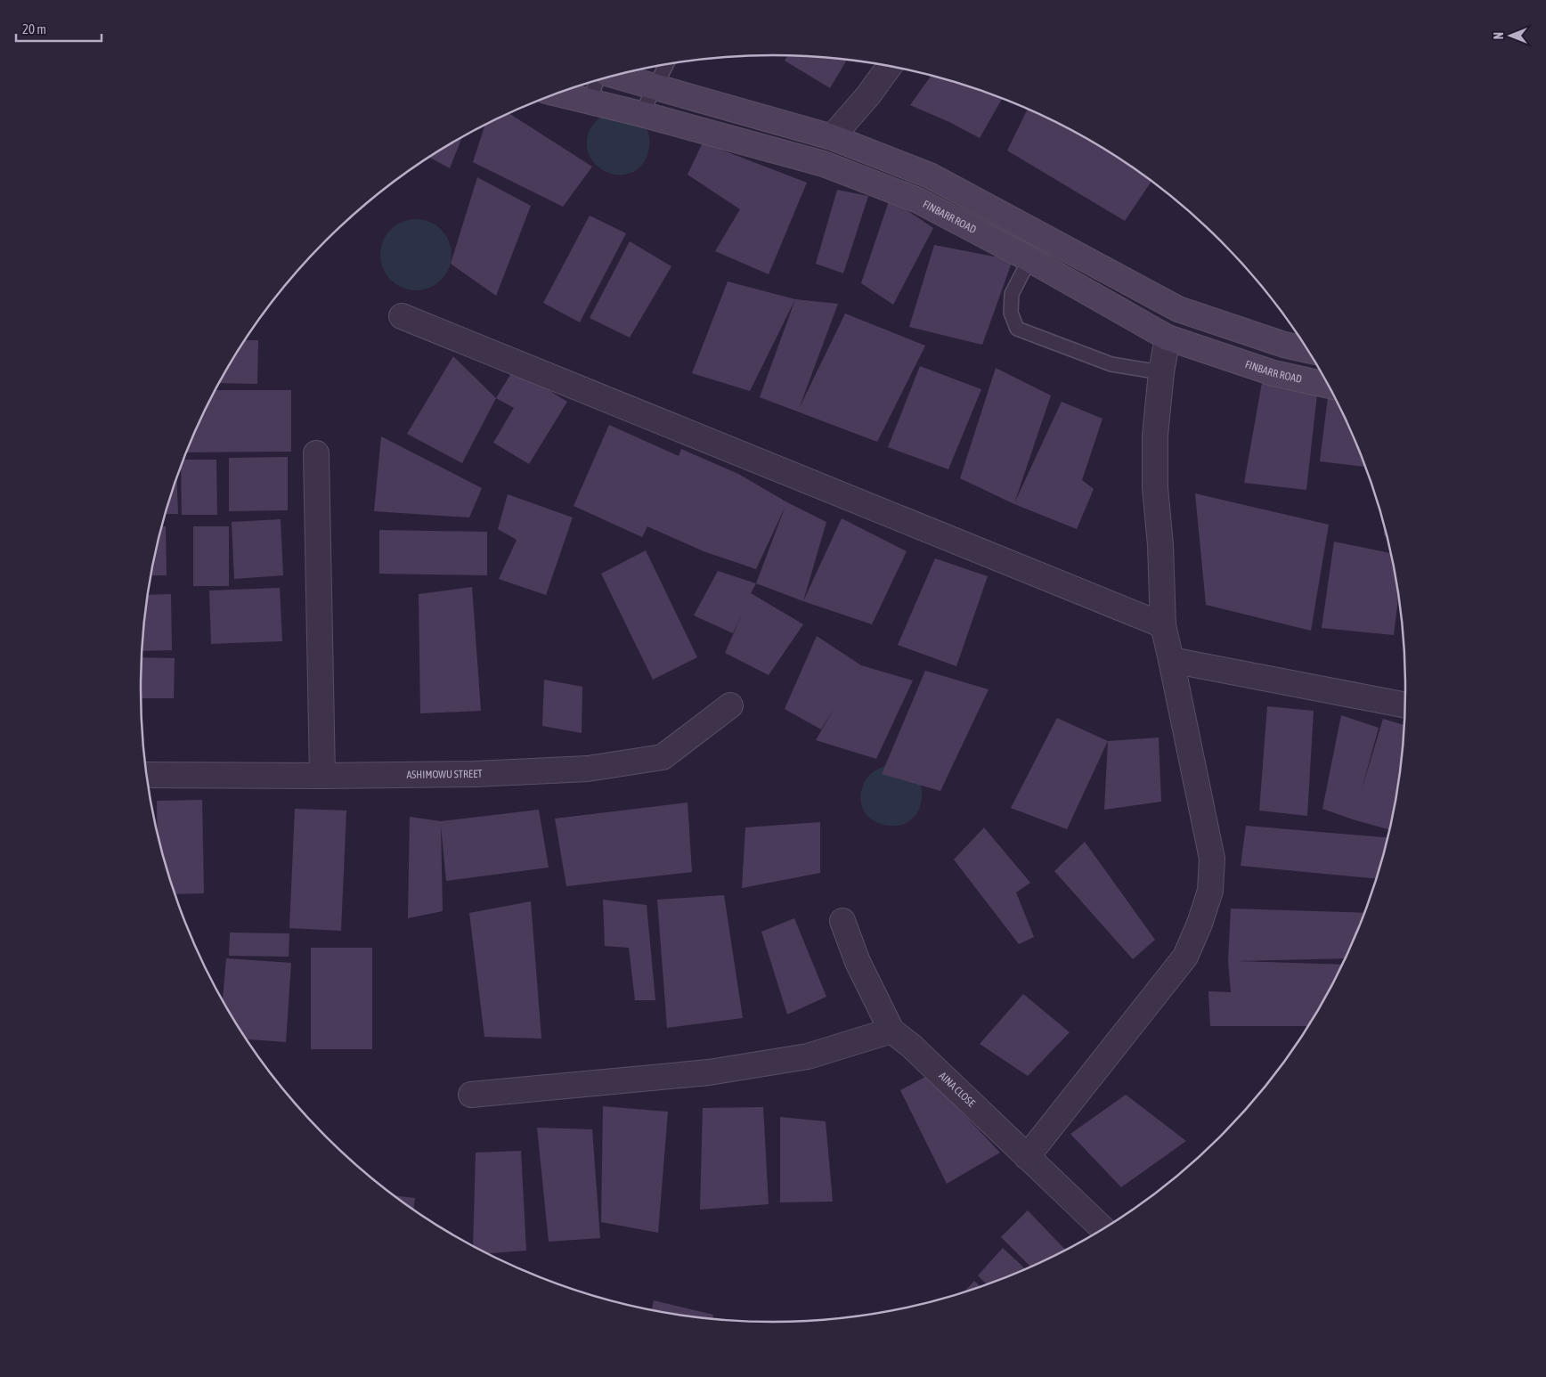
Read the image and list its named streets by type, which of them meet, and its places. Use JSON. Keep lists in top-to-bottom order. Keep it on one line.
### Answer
{"streets":{"main road":["FINBARR ROAD"],"street":["ASHIMOWU STREET","AINA CLOSE"]},"scale_bar":"20 m","north":"left"}
